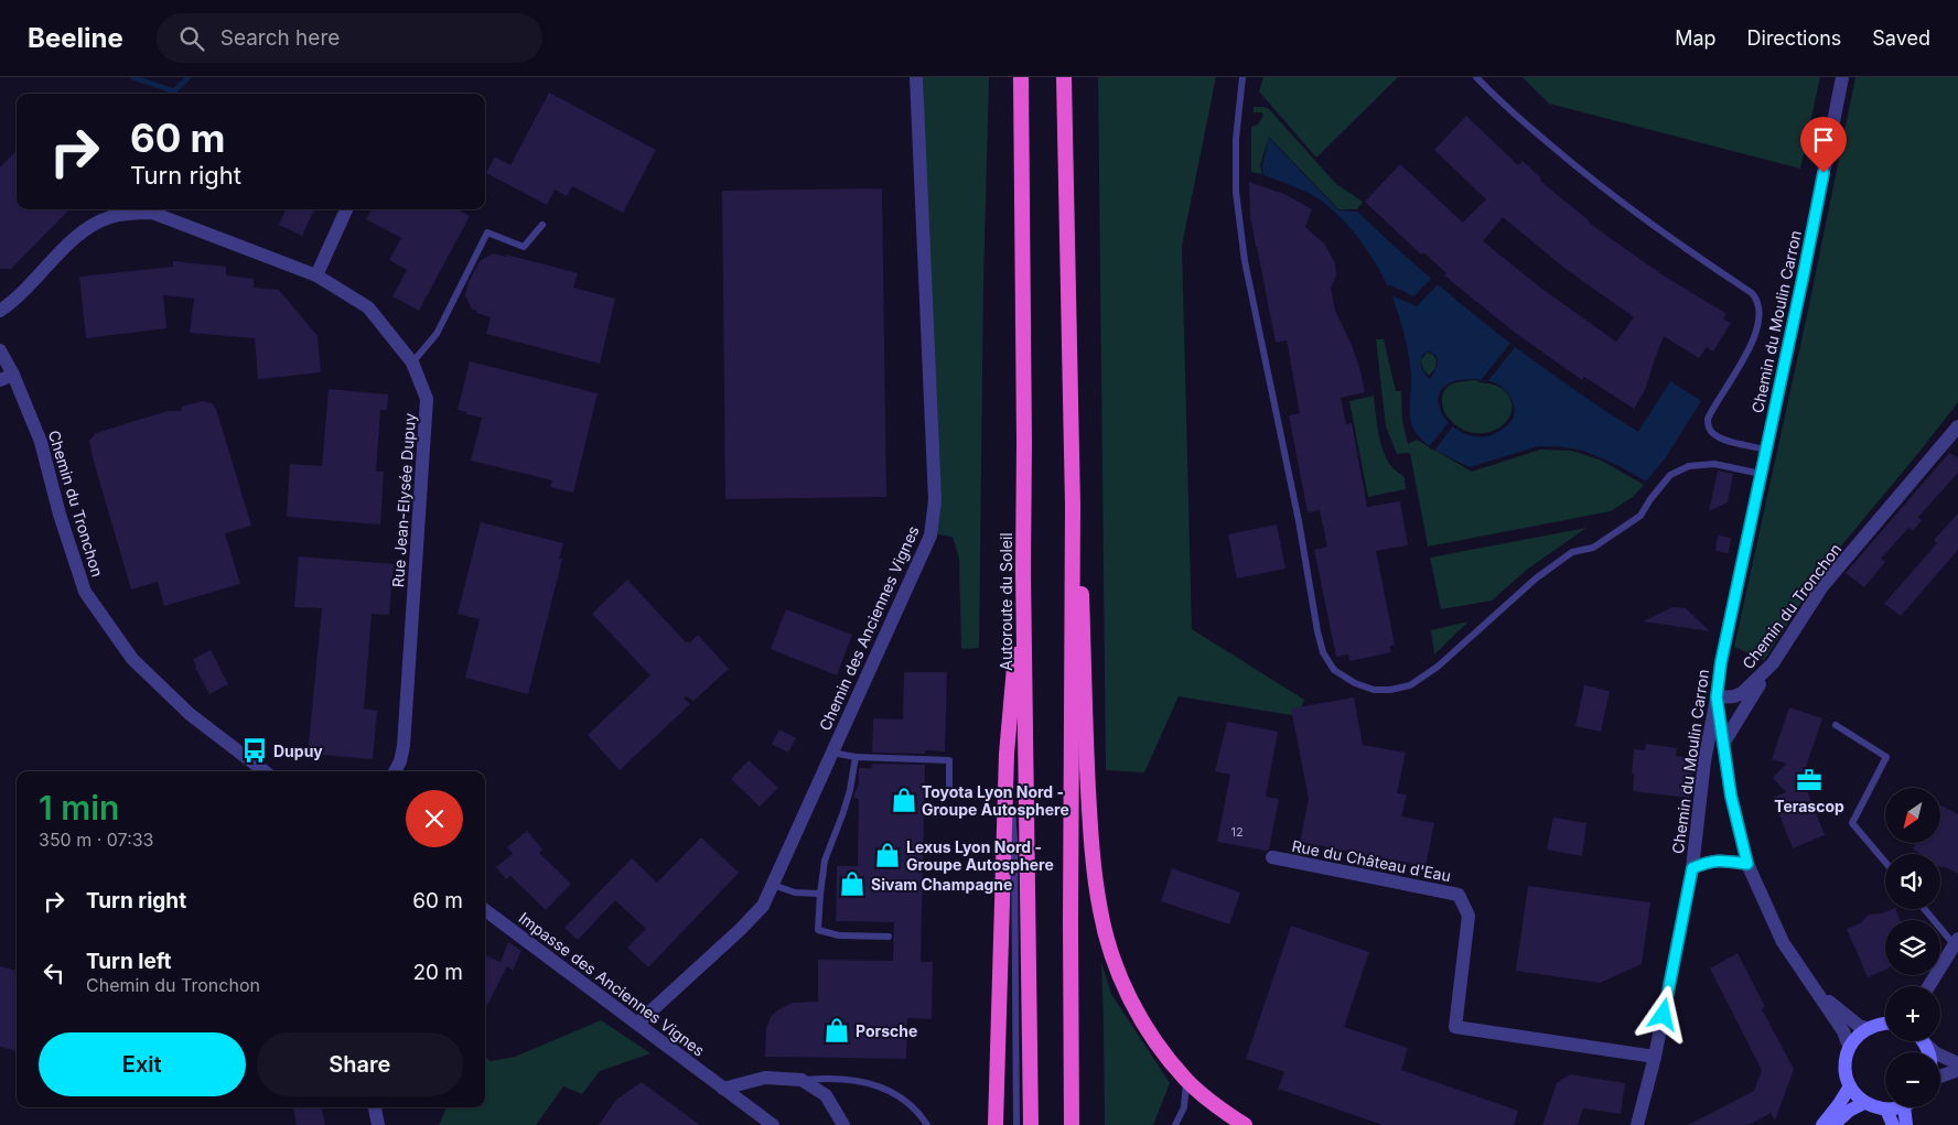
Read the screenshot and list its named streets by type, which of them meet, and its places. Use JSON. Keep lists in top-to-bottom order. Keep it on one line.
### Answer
{"streets":{"highway":["Autoroute du Soleil"],"street":["Chemin du Moulin Carron","Rue Jean-Elysée Dupuy","Chemin du Tronchon","Chemin des Anciennes Vignes","Rue du Château d'Eau","Impasse des Anciennes Vignes"]},"crossings":[["Chemin du Moulin Carron","Chemin du Tronchon"],["Chemin du Moulin Carron","Rue du Château d'Eau"],["Chemin des Anciennes Vignes","Impasse des Anciennes Vignes"]],"places":{"bus stop":["Dupuy"],"office":["Terascop"],"shop":["Toyota Lyon Nord - Groupe Autosphere","Lexus Lyon Nord - Groupe Autosphere","Sivam Champagne","Porsche"]},"house_numbers":["12"],"north":"bottom left","page":{"header":"Beeline","search":"Search here","nav":["Map","Directions","Saved"],"turn":["60 m","Turn right"],"heading":["1 min","350 m · 07:33"],"map_buttons":["+","−"],"list":[{"name":"Turn right","value":"60 m"},{"name":"Turn left","note":"Chemin du Tronchon","value":"20 m"}],"buttons":["Exit","Share"]}}
